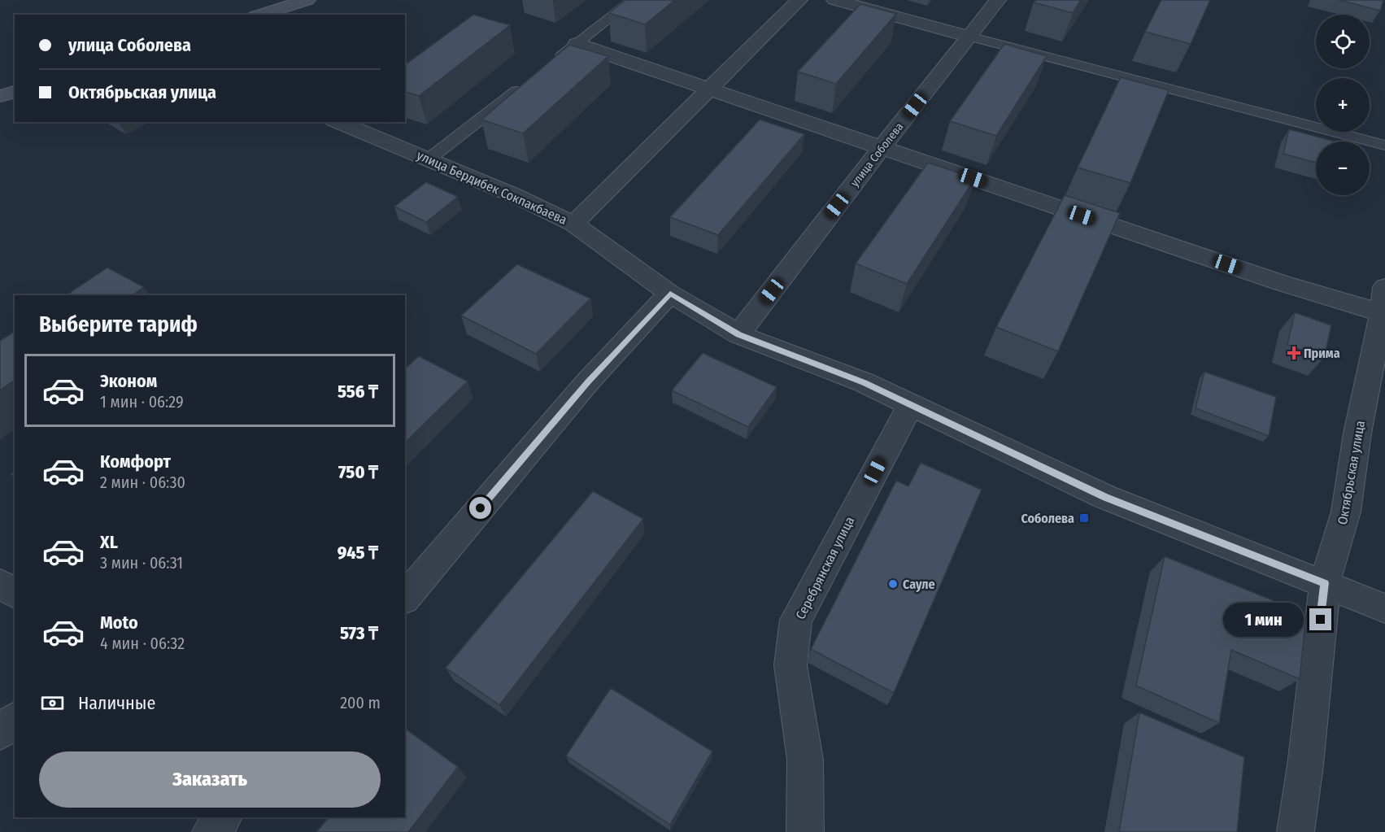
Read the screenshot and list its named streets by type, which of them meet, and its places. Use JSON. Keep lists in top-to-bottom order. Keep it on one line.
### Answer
{"streets":{"street":["улица Соболева","улица Бердибек Сокпакбаева","Октябрьская улица","Серебрянская улица"]},"crossings":[["улица Соболева","улица Бердибек Сокпакбаева"],["улица Бердибек Сокпакбаева","Октябрьская улица"],["улица Бердибек Сокпакбаева","Серебрянская улица"]],"places":{"health":["Прима"],"transit":["Соболева"],"other":["Сауле"]},"page":{"map_buttons":["+","−"],"banner":["улица Соболева","Октябрьская улица"],"heading":"Выберите тариф","list":[{"name":"Эконом","note":"1 мин · 06:29","value":"556 ₸"},{"name":"Комфорт","note":"2 мин · 06:30","value":"750 ₸"},{"name":"XL","note":"3 мин · 06:31","value":"945 ₸"},{"name":"Moto","note":"4 мин · 06:32","value":"573 ₸"}],"bubble":"1 мин","pay":["Наличные","200 m"],"buttons":"Заказать"}}
